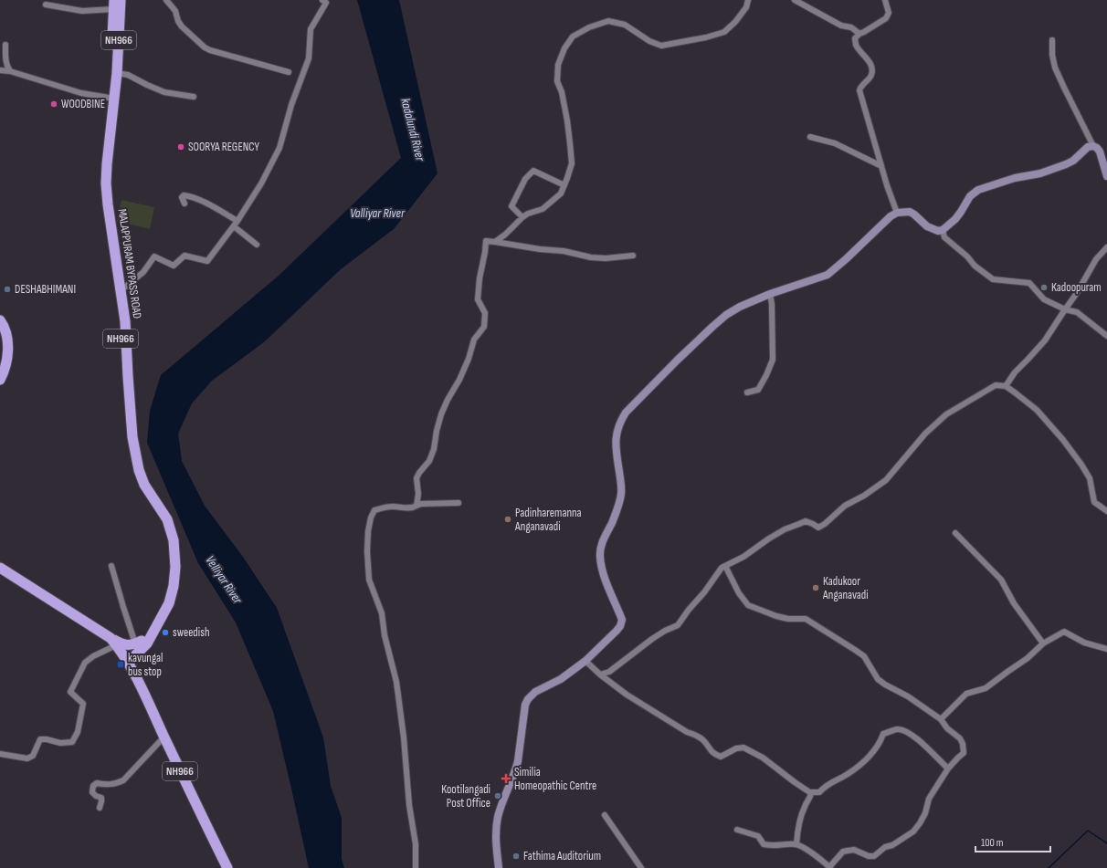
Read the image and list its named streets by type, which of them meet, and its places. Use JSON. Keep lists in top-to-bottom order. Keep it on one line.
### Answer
{"streets":{"highway":["NH966","MALAPPURAM BYPASS ROAD"]},"crossings":[["NH966","MALAPPURAM BYPASS ROAD"]],"water":["kadalundi River","Valliyar River","Velliyar River"],"places":{"other":["WOODBINE","SOORYA REGENCY","Kadoopuram","DESHABHIMANI","Padinharemanna Anganavadi","Kadukoor Anganavadi","sweedish","Kootilangadi Post Office","Fathima Auditorium"],"transit":["kavungal bus stop"],"health":["Similia Homeopathic Centre"]},"scale_bar":"100 m"}
